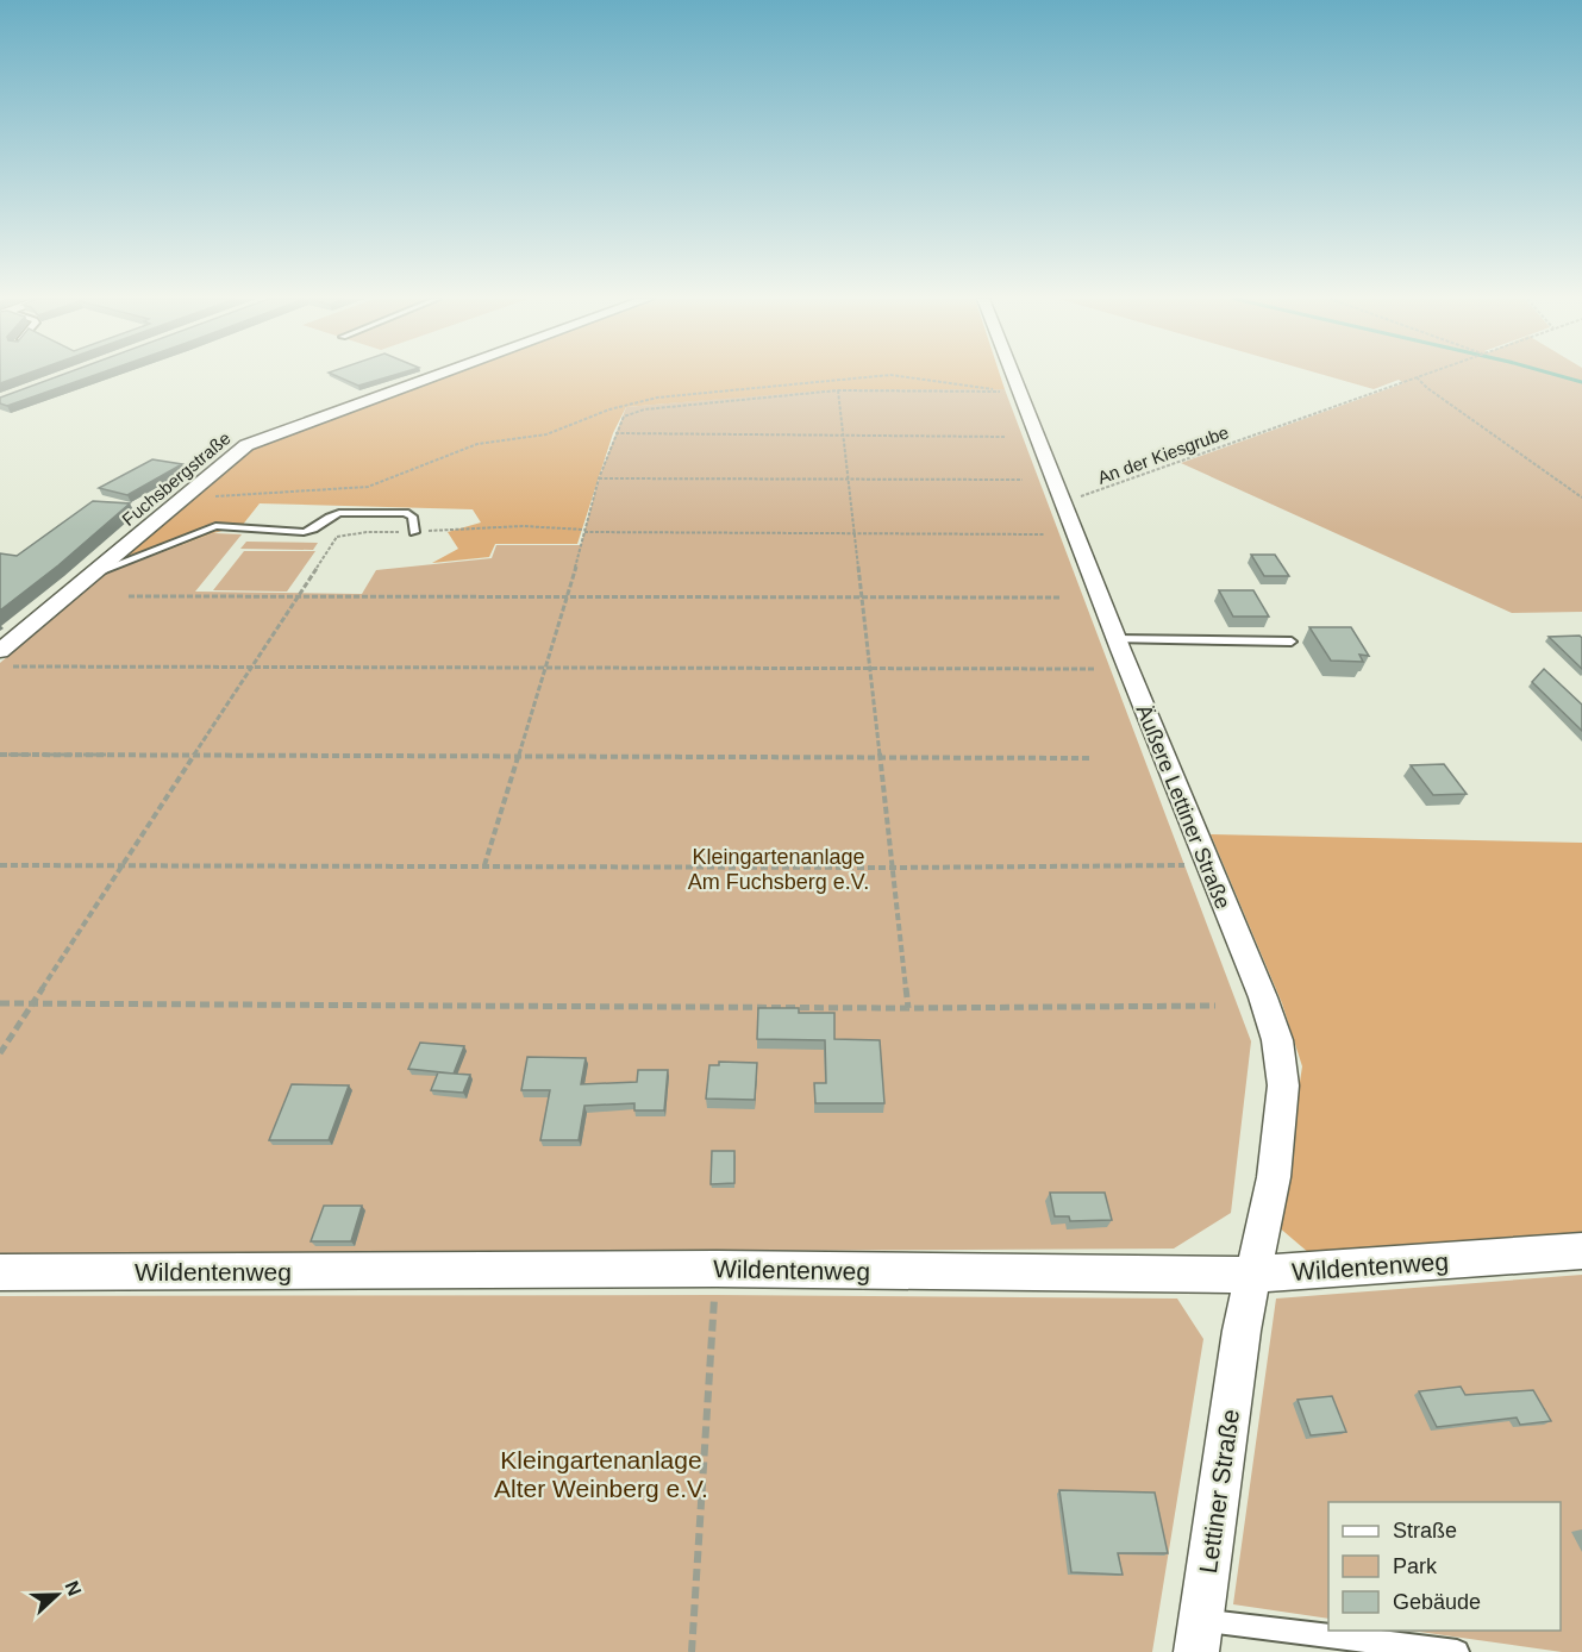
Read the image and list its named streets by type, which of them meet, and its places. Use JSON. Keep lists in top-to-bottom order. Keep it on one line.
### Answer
{"streets":{"street":["Fuchsbergstraße","Äußere Lettiner Straße","Wildentenweg","Lettiner Straße"],"path":["An der Kiesgrube"]},"crossings":[["An der Kiesgrube","Äußere Lettiner Straße"],["Äußere Lettiner Straße","Wildentenweg"],["Äußere Lettiner Straße","Lettiner Straße"]],"parks":["Kleingartenanlage Am Fuchsberg e.V.","Kleingartenanlage Alter Weinberg e.V."],"legend":["Straße","Park","Gebäude"],"north":"right"}
